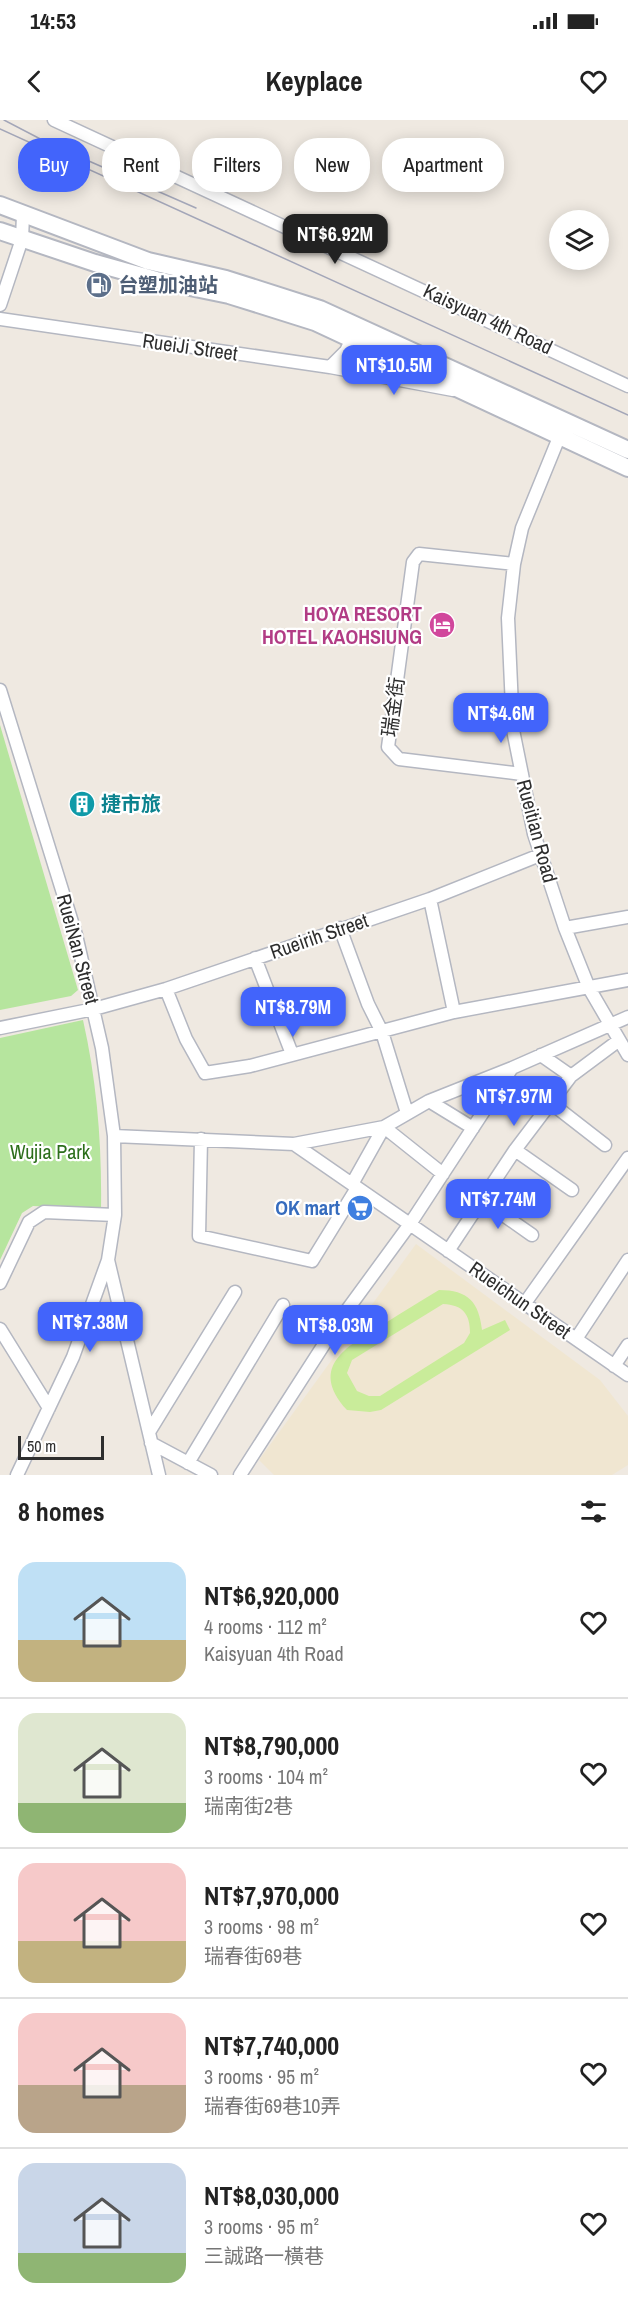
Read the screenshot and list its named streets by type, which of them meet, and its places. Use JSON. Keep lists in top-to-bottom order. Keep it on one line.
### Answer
{"streets":{"street":["Kaisyuan 4th Road","RueiJi Street","瑞金街","Rueitian Road","Rueirih Street","RueiNan Street","Rueichun Street"]},"crossings":[["瑞金街","Rueitian Road"],["Rueitian Road","Rueirih Street"],["Rueirih Street","RueiNan Street"]],"parks":["Wujia Park"],"places":{"fuel station":["台塑加油站"],"hotel":["HOYA RESORT HOTEL KAOHSIUNG"],"building":["捷市旅"],"supermarket":["OK mart"]},"scale_bar":"50 m","page":{"status":"14:53","header":"Keyplace","chip":["Buy","Rent","Filters","New","Apartment"],"price":["NT$6.92M","NT$10.5M","NT$4.6M","NT$8.79M","NT$7.97M","NT$7.74M","NT$7.38M","NT$8.03M"],"scale":"50 m","heading":"8 homes","list":[{"name":"NT$6,920,000","note":"4 rooms · 112 m² · Kaisyuan 4th Road"},{"name":"NT$8,790,000","note":"3 rooms · 104 m² · 瑞南街2巷"},{"name":"NT$7,970,000","note":"3 rooms · 98 m² · 瑞春街69巷"},{"name":"NT$7,740,000","note":"3 rooms · 95 m² · 瑞春街69巷10弄"},{"name":"NT$8,030,000","note":"3 rooms · 95 m² · 三誠路一橫巷"}]}}
